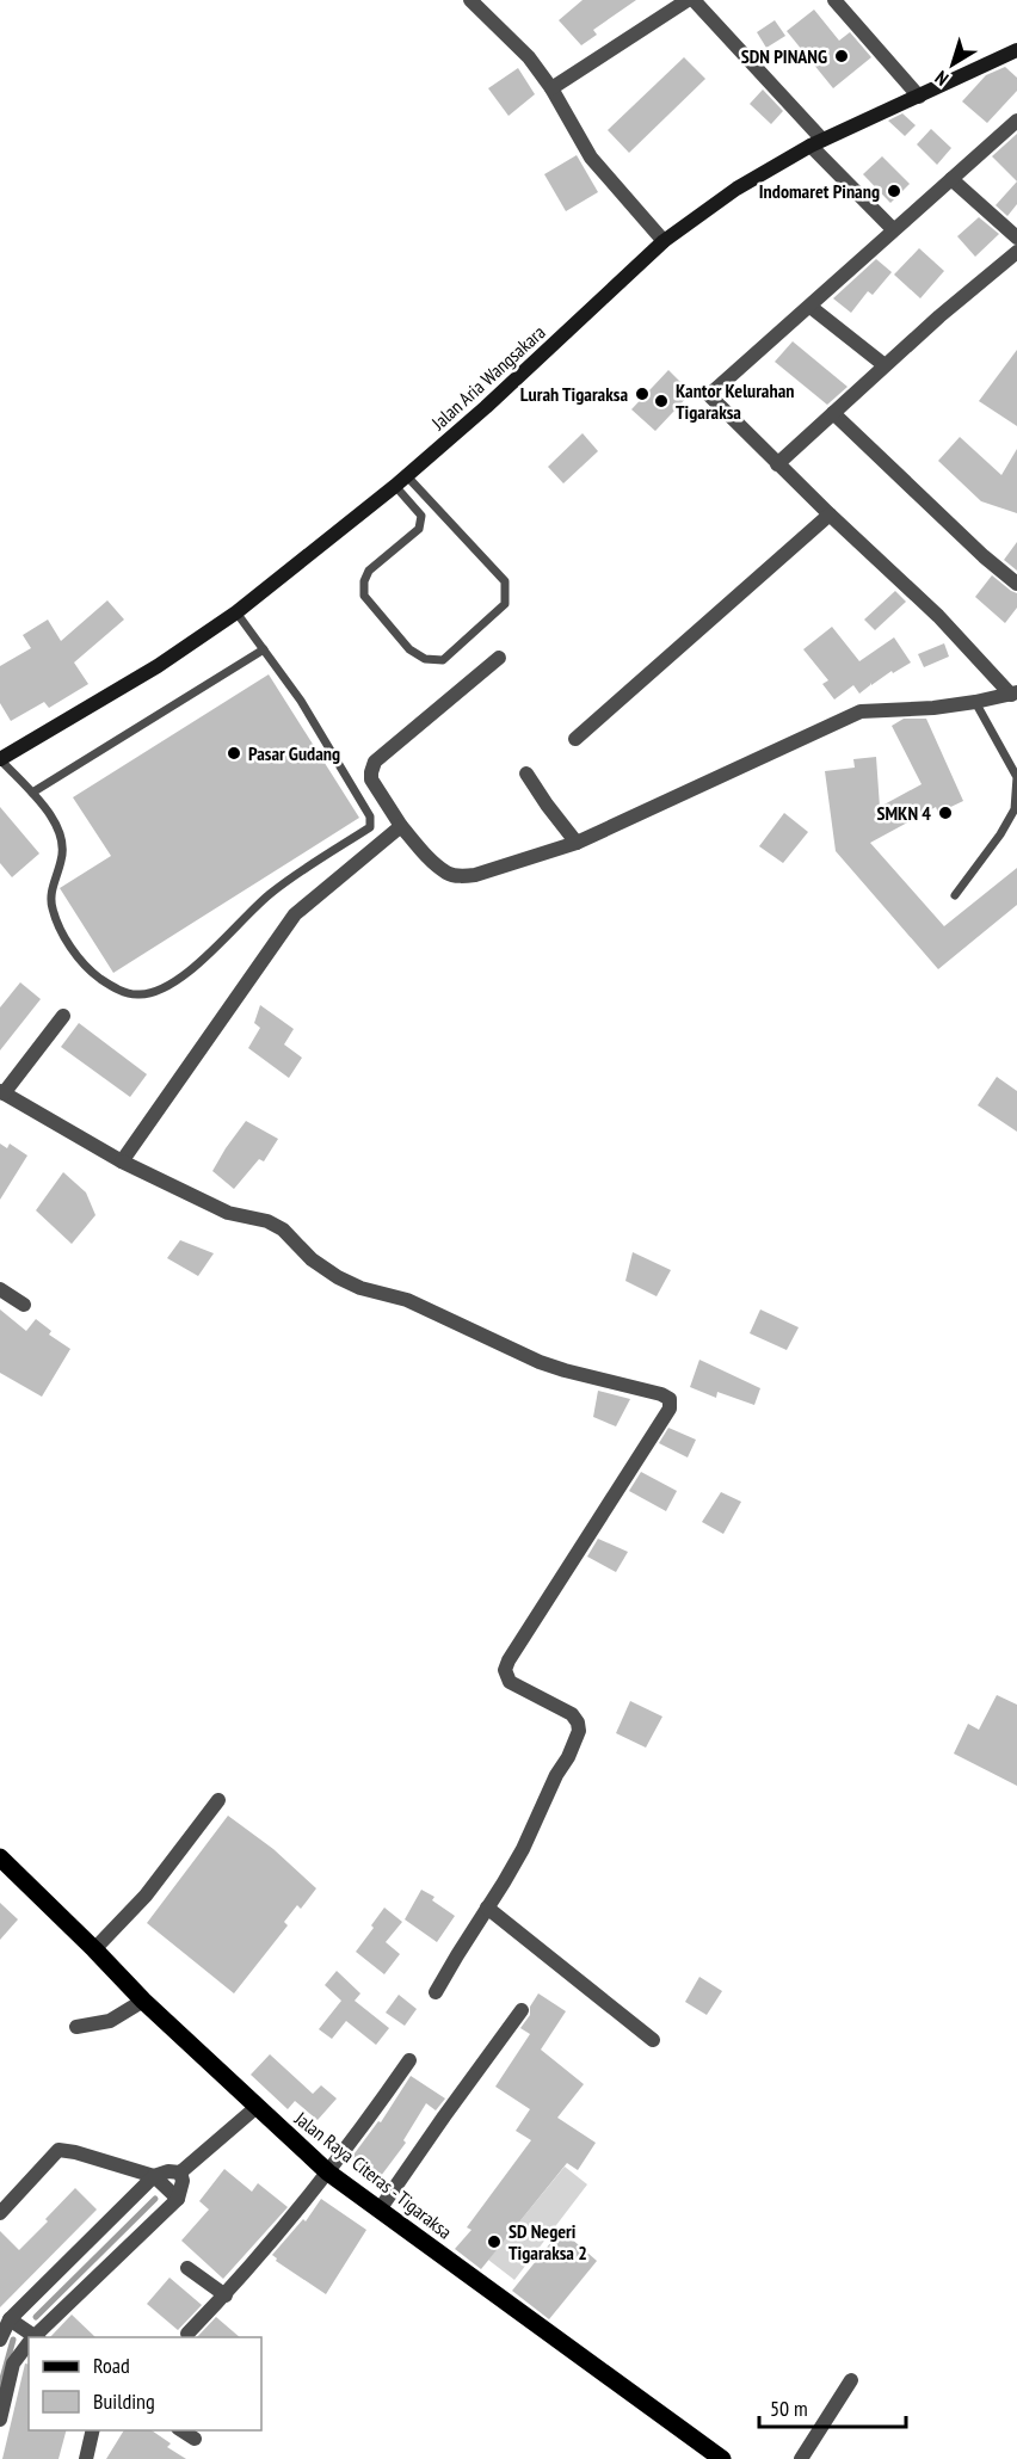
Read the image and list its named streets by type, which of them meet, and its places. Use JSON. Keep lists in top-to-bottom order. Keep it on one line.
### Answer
{"streets":{"main road":["Jalan Raya Citeras - Tigaraksa"],"street":["Jalan Aria Wangsakara"]},"places":["SDN PINANG","Indomaret Pinang","Lurah Tigaraksa","Kantor Kelurahan Tigaraksa","Pasar Gudang","SMKN 4","SD Negeri Tigaraksa 2"],"legend":["Road","Building"],"scale_bar":"50 m","north":"bottom left"}
